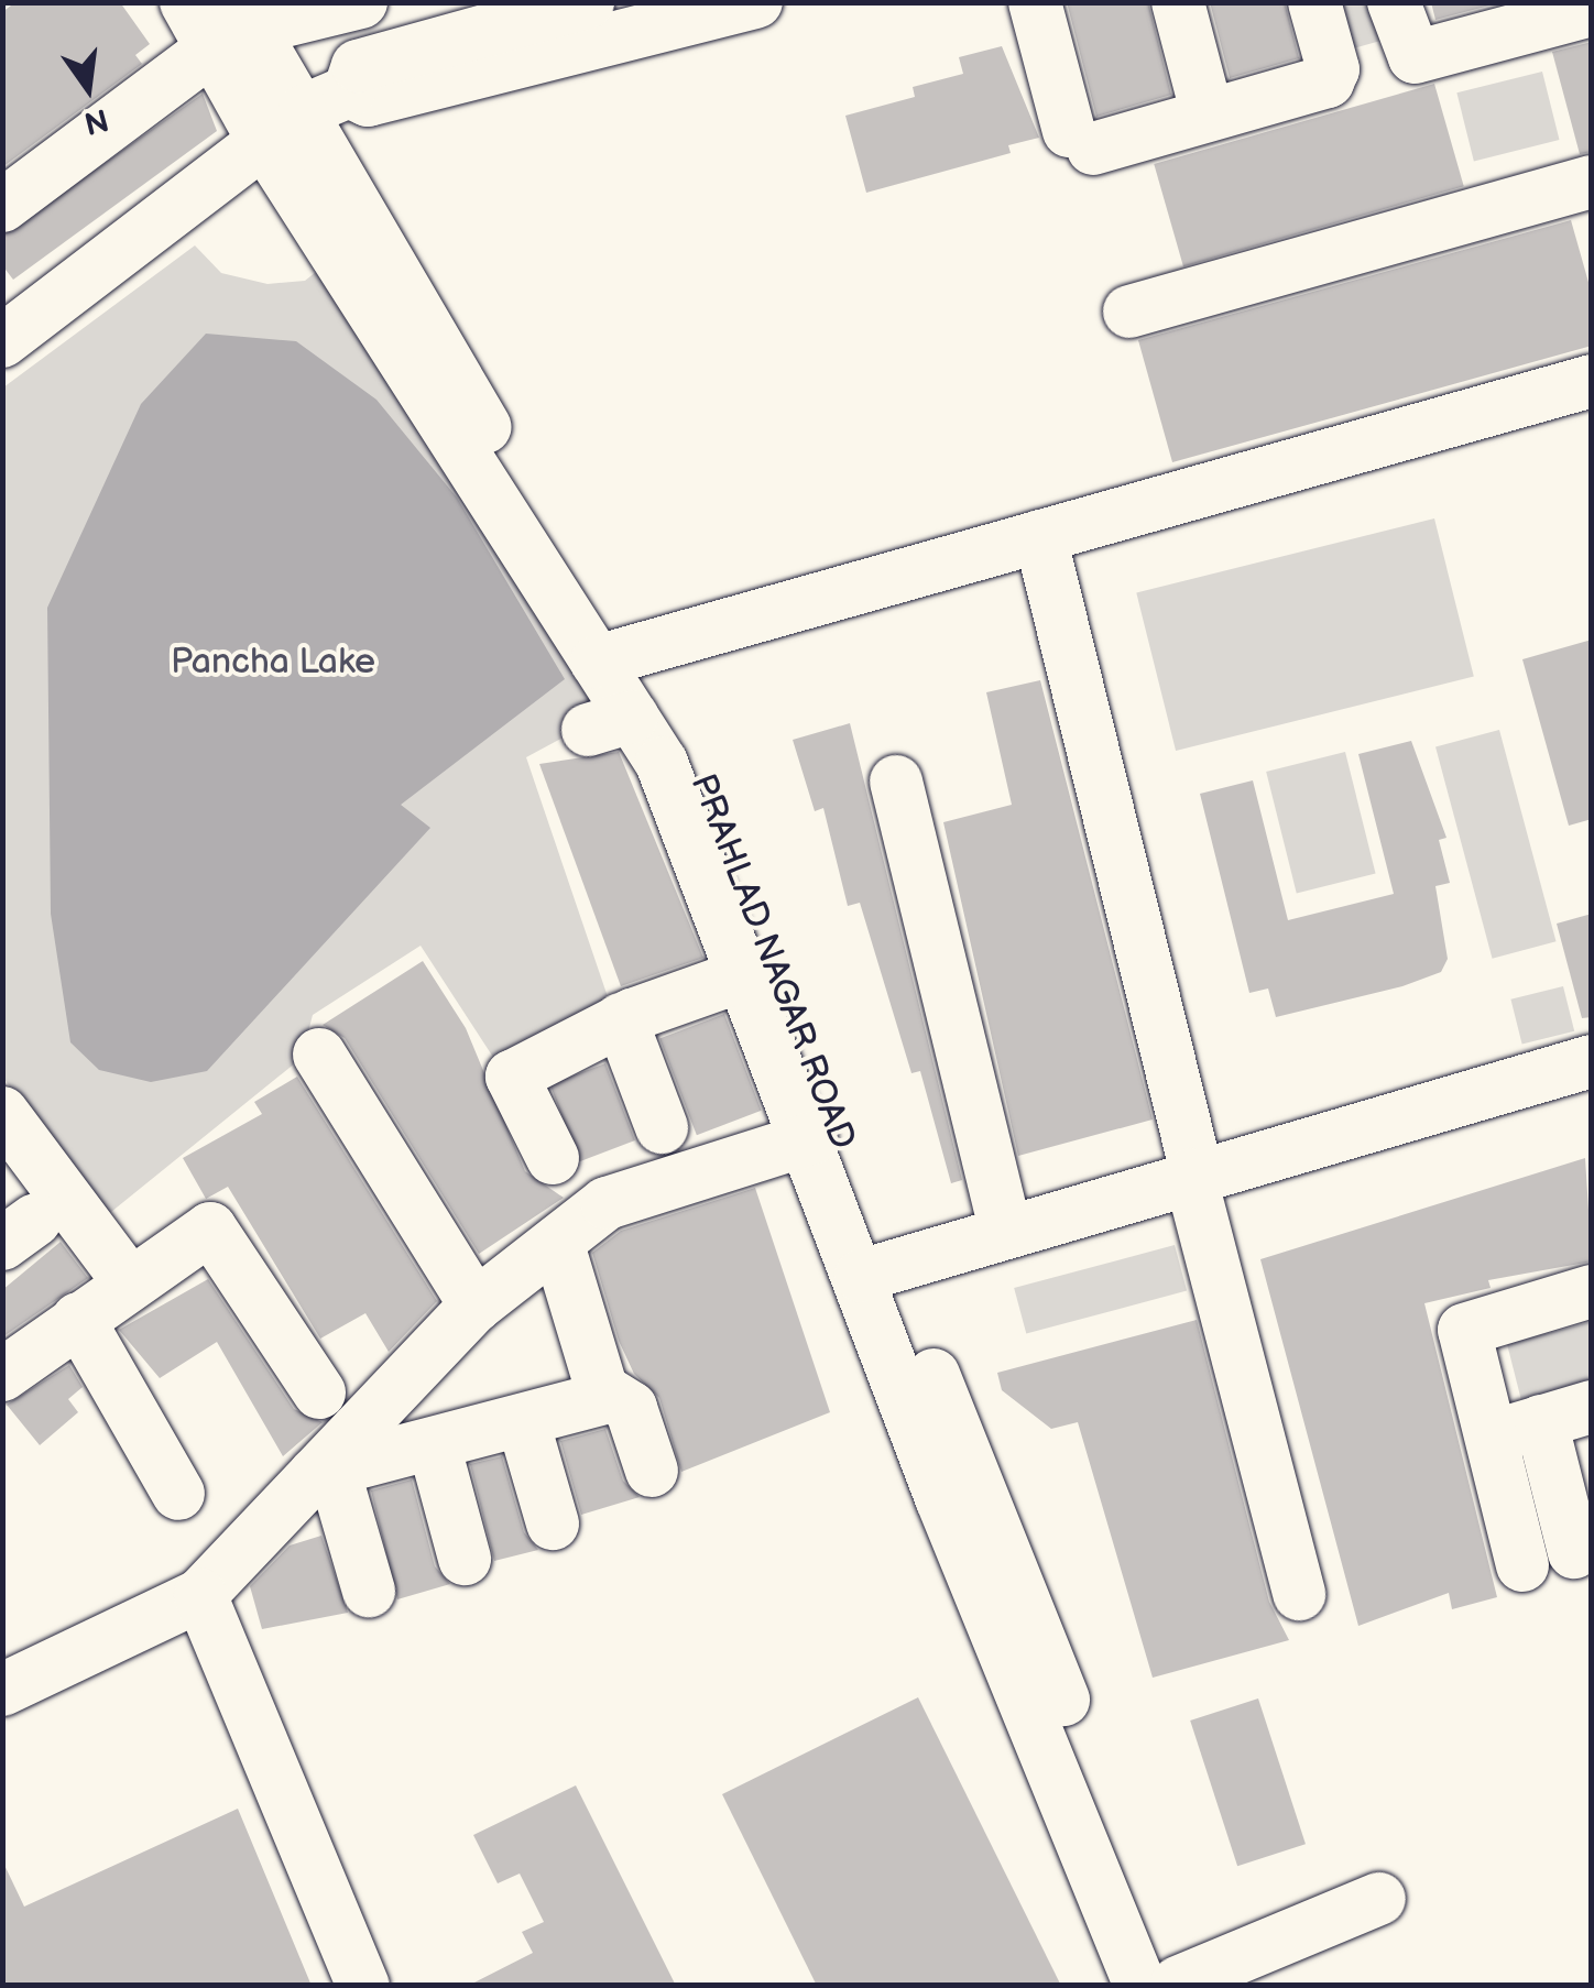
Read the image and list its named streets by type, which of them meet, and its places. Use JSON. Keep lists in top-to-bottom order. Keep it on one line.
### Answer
{"streets":{"street":["PRAHLAD NAGAR ROAD"]},"parks":["Pancha Lake"],"north":"bottom"}
